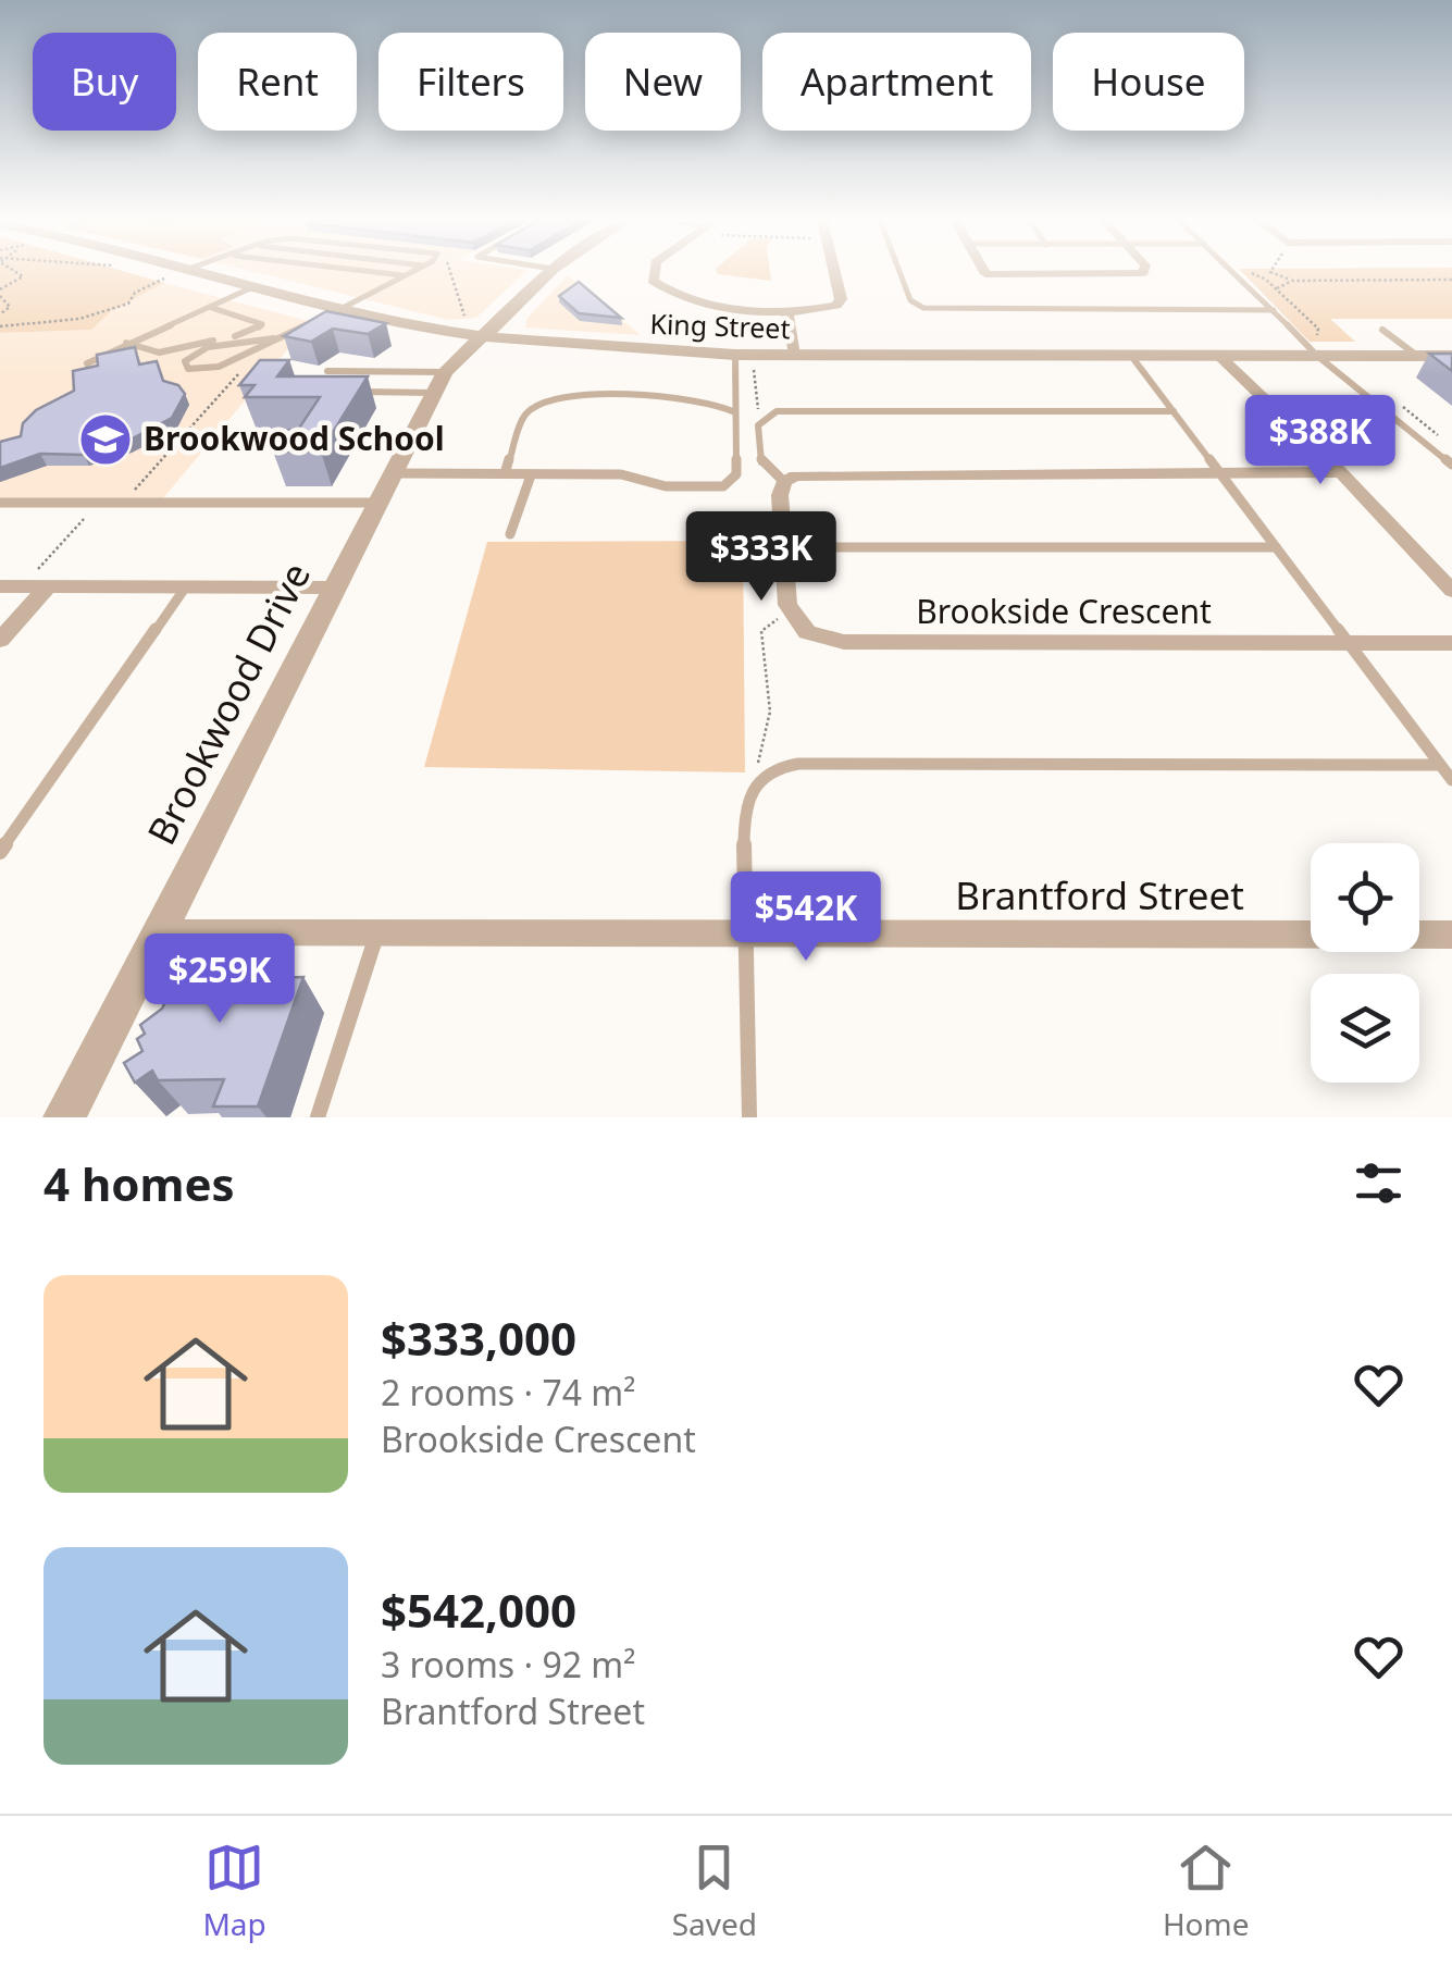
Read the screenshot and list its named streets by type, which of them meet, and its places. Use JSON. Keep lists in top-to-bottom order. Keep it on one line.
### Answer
{"streets":{"street":["King Street","Brookside Crescent","Brookwood Drive","Brantford Street"]},"crossings":[["King Street","Brookwood Drive"],["Brookwood Drive","Brantford Street"]],"places":{"school or university":["Brookwood School"]},"page":{"chip":["Buy","Rent","Filters","New","Apartment","House"],"price":["$388K","$333K","$542K","$259K"],"heading":"4 homes","list":[{"name":"$333,000","note":"2 rooms · 74 m² · Brookside Crescent"},{"name":"$542,000","note":"3 rooms · 92 m² · Brantford Street"}],"tabs":["Map","Saved","Home"]}}
